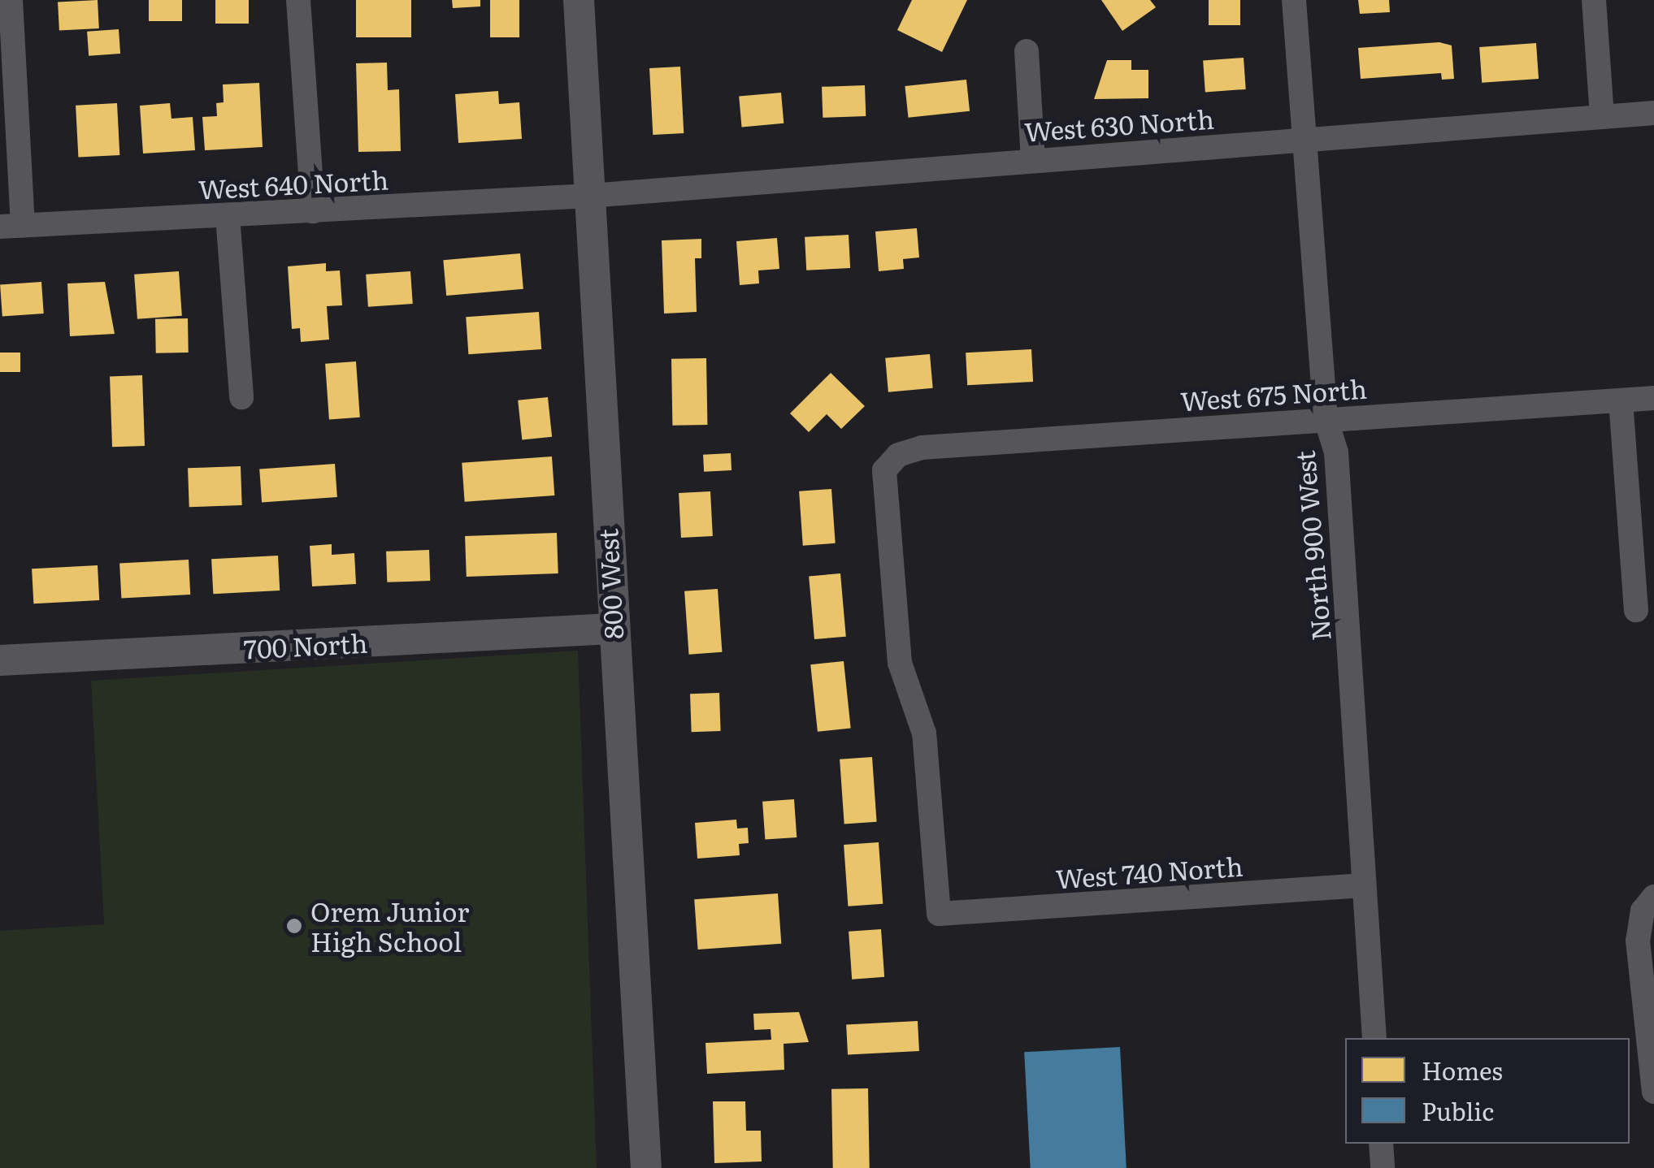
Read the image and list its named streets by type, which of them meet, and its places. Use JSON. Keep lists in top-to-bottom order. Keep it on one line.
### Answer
{"streets":{"street":["West 630 North","West 640 North","West 675 North","North 900 West","800 West","700 North","West 740 North"]},"crossings":[["West 630 North","West 640 North"],["West 630 North","North 900 West"],["West 630 North","800 West"],["West 640 North","800 West"],["West 675 North","North 900 West"],["West 675 North","West 740 North"],["North 900 West","West 740 North"],["800 West","700 North"]],"places":["Orem Junior High School"],"legend":["Homes","Public"]}
